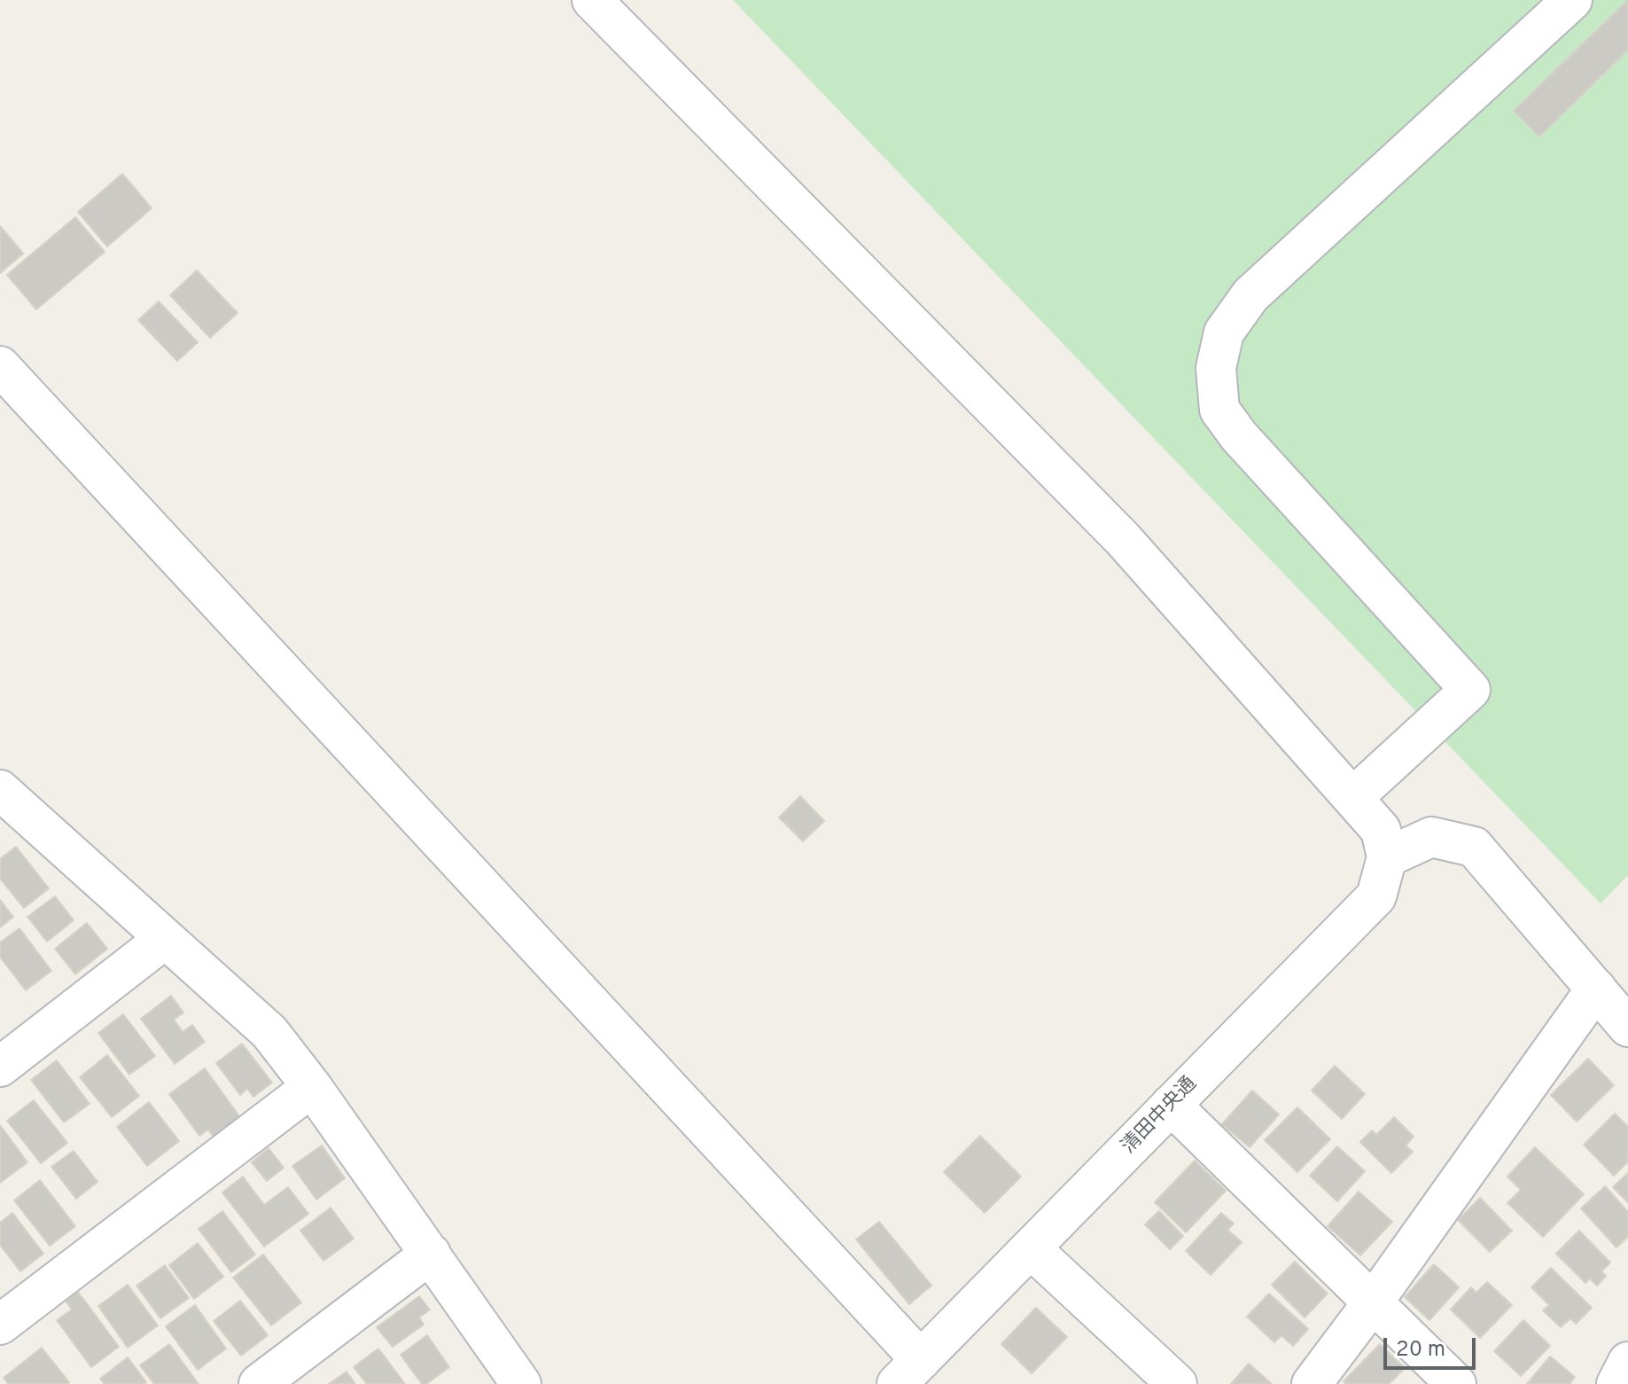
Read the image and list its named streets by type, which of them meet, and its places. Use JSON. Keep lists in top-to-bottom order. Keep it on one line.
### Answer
{"streets":{"street":["清田中央通"]},"scale_bar":"20 m"}
